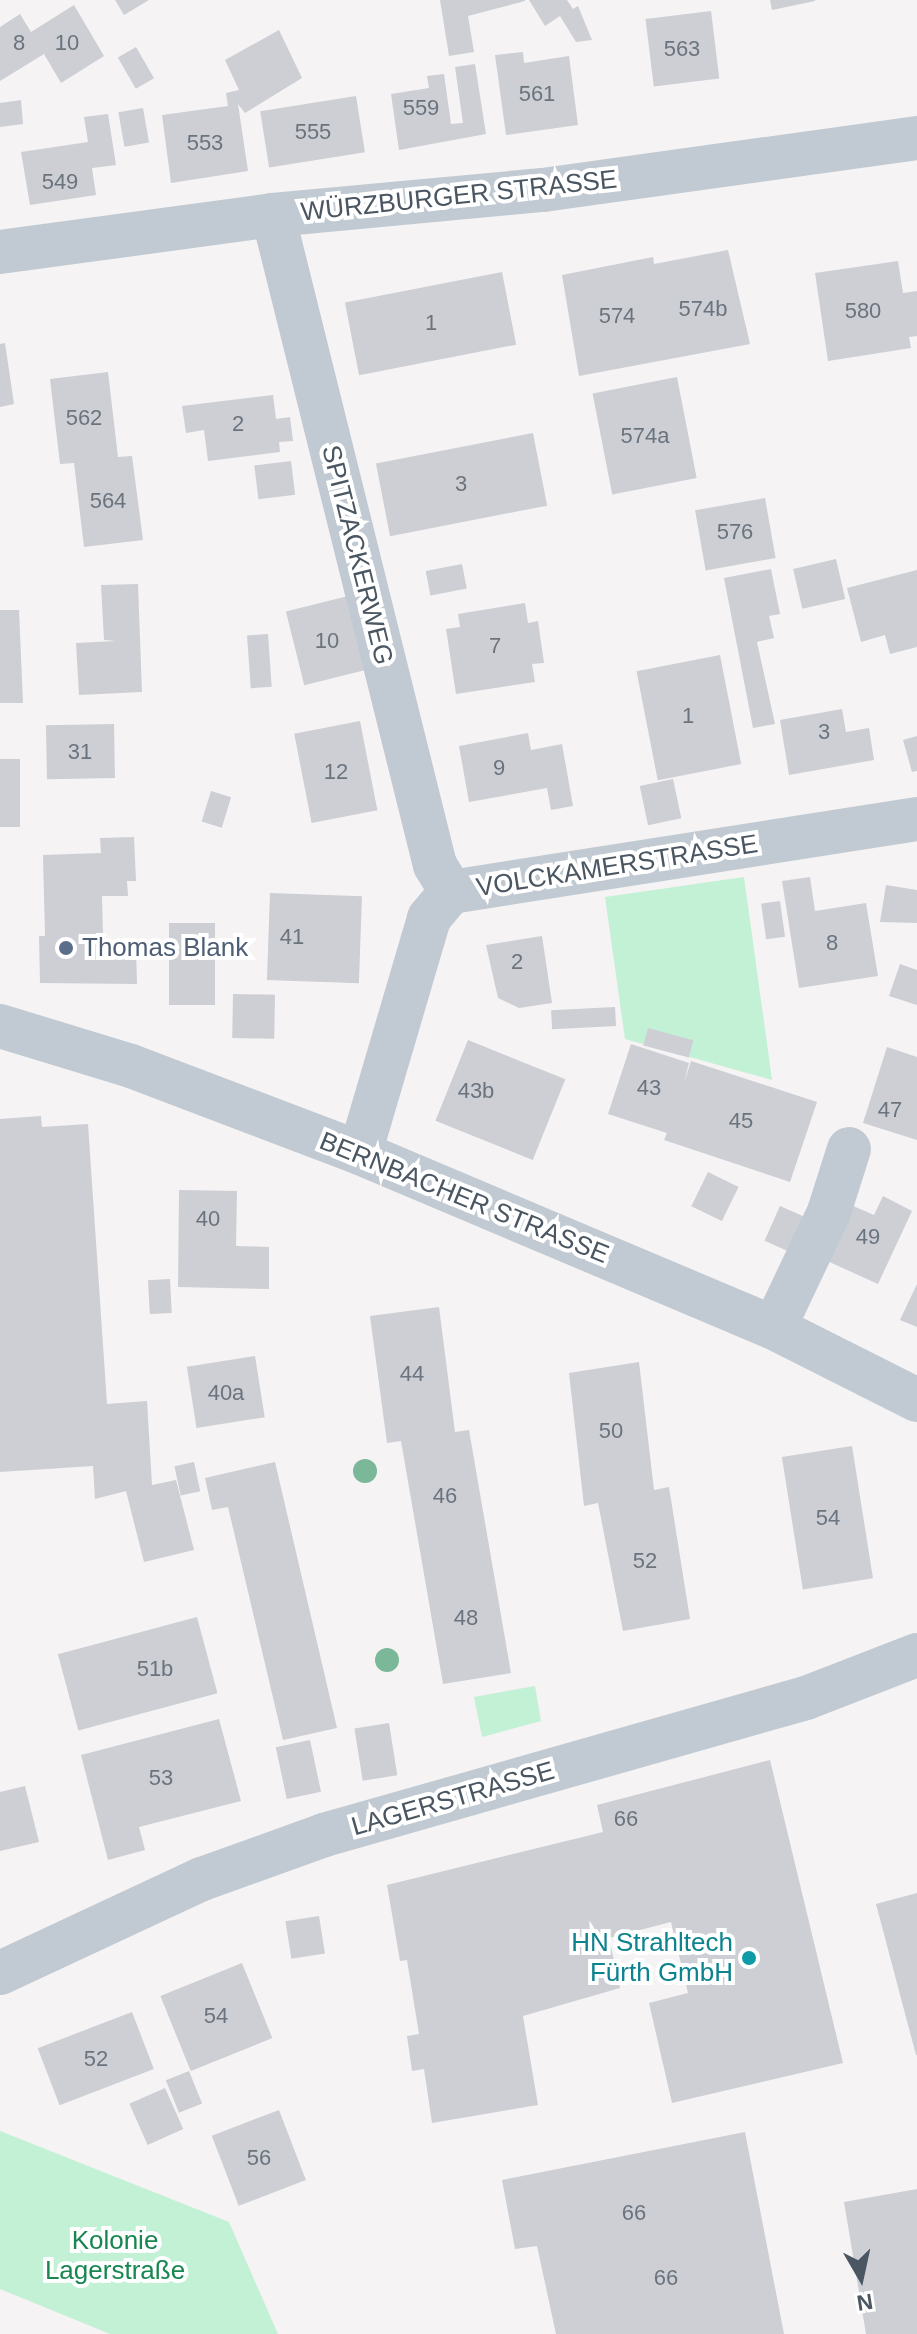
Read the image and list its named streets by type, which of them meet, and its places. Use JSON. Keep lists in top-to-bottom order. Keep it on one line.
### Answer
{"streets":{"street":["WÜRZBURGER STRASSE","SPITZACKERWEG","VOLCKAMERSTRASSE","BERNBACHER STRASSE","LAGERSTRASSE"]},"crossings":[["WÜRZBURGER STRASSE","SPITZACKERWEG"],["SPITZACKERWEG","VOLCKAMERSTRASSE"],["VOLCKAMERSTRASSE","BERNBACHER STRASSE"]],"parks":["Kolonie Lagerstraße"],"places":["Thomas Blank","HN Strahltech Fürth GmbH"],"house_numbers":["8","10","563","561","559","555","553","549","574b","580","574","1","562","2","574a","3","564","576","10","7","1","3","31","9","12","41","8","2","43","43b","47","45","40","49","44","40a","50","46","54","52","48","51b","53","66","54","52","56","66","66"],"north":"bottom"}
